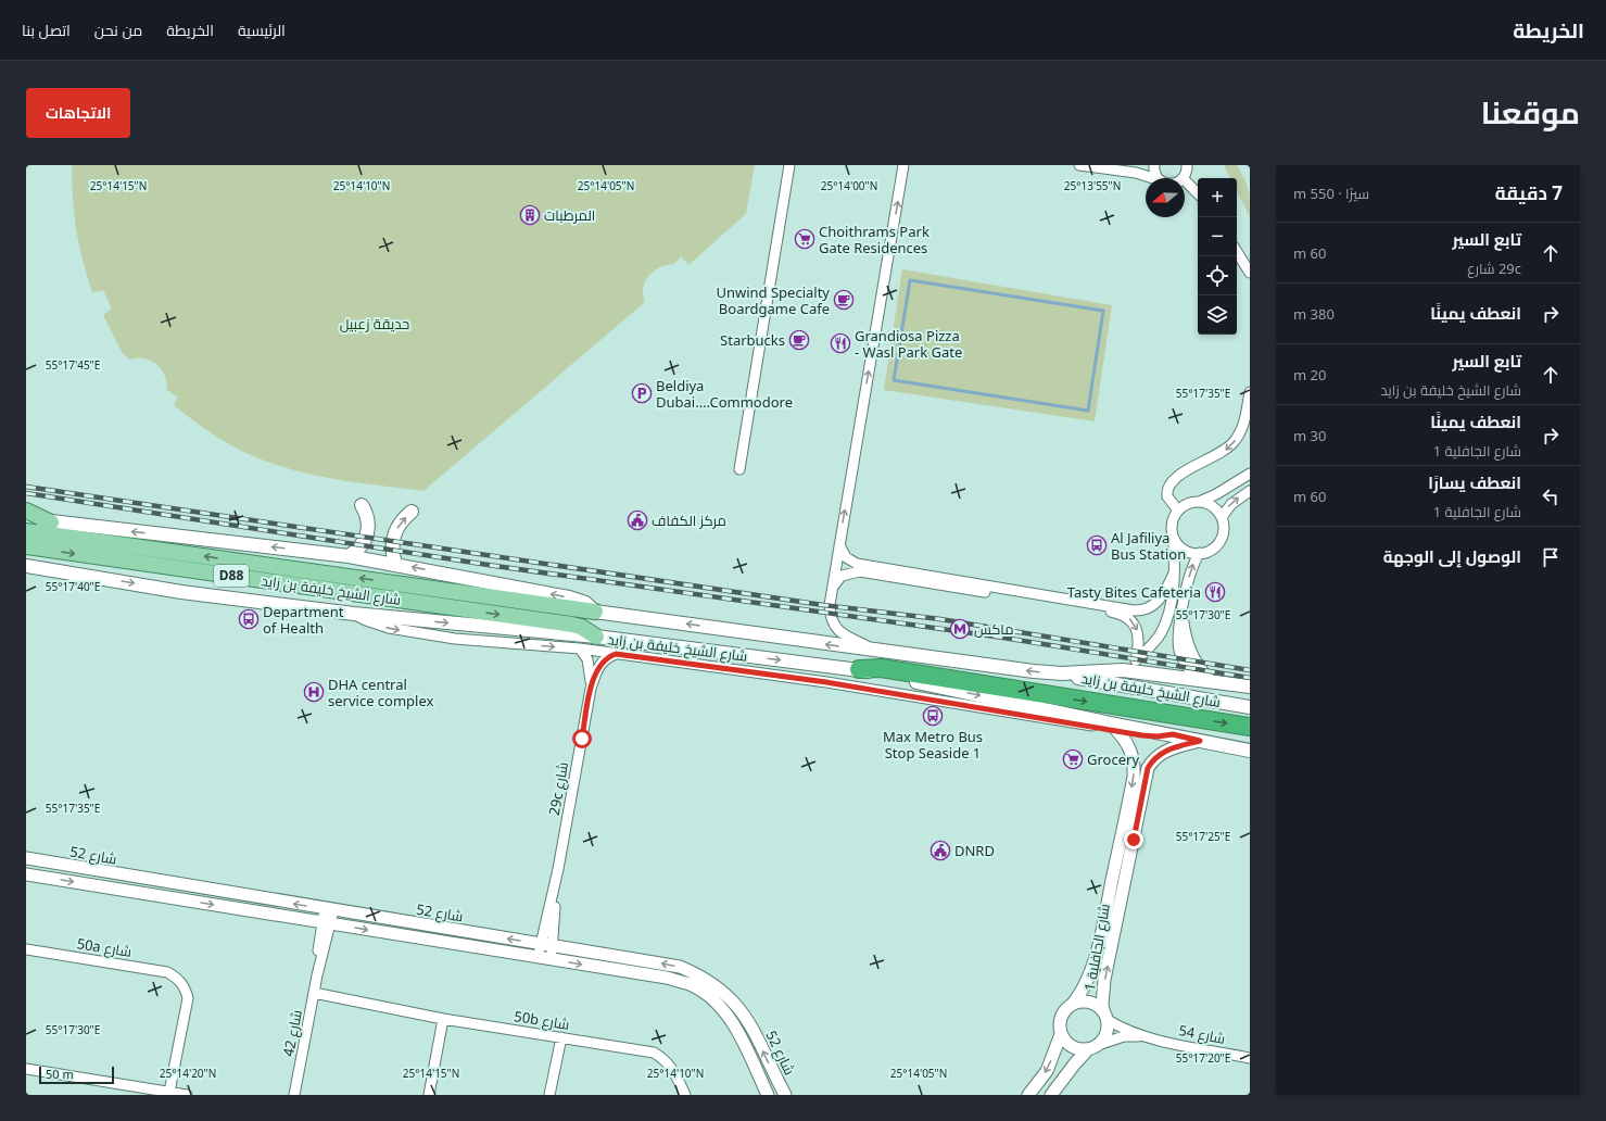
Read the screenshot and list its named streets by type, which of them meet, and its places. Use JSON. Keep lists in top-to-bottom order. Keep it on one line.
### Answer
{"streets":{"main road":["D88","شارع الشيخ خليفة بن زايد"],"street":["29c شارع","شارع 52","50a شارع","شارع الجافلية 1","50b شارع","شارع 42","شارع 54"]},"crossings":[["شارع الشيخ خليفة بن زايد","شارع الجافلية 1"],["29c شارع","شارع 52"],["شارع 52","شارع 42"],["شارع الجافلية 1","شارع 54"],["50b شارع","شارع 42"]],"parks":["حديقة زعبيل"],"places":{"building":["المرطبات"],"supermarket":["Choithrams Park Gate Residences","Grocery"],"cafe":["Unwind Specialty Boardgame Cafe","Starbucks"],"restaurant":["Grandiosa Pizza - Wasl Park Gate","Tasty Bites Cafeteria"],"parking":["Beldiya Dubai....Commodore"],"public building":["مركز الكفاف","DNRD"],"bus stop":["Al Jafiliya Bus Station","Department of Health","Max Metro Bus Stop Seaside 1"],"metro station":["ماكس"],"hospital":["DHA central service complex"]},"scale_bar":"50 m","north":"left","page":{"header":"الخريطة","nav":["الرئيسية","الخريطة","من نحن","اتصل بنا"],"title":"موقعنا","buttons":"الاتجاهات","heading":["7 دقيقة","سيرًا · 550 m"],"map_buttons":["+","−"],"list":[["تابع السير","29c شارع","60 m"],["انعطف يمينًا","380 m"],["تابع السير","شارع الشيخ خليفة بن زايد","20 m"],["انعطف يمينًا","شارع الجافلية 1","30 m"],["انعطف يسارًا","شارع الجافلية 1","60 m"],"الوصول إلى الوجهة"],"scale":"50 m"},"coordinates":["25°13'55\"N","25°14'15\"N","25°14'10\"N","25°14'05\"N","25°14'00\"N","55°17'45\"E","55°17'35\"E","55°17'40\"E","55°17'30\"E","55°17'25\"E","55°17'20\"E","25°14'20\"N"]}
